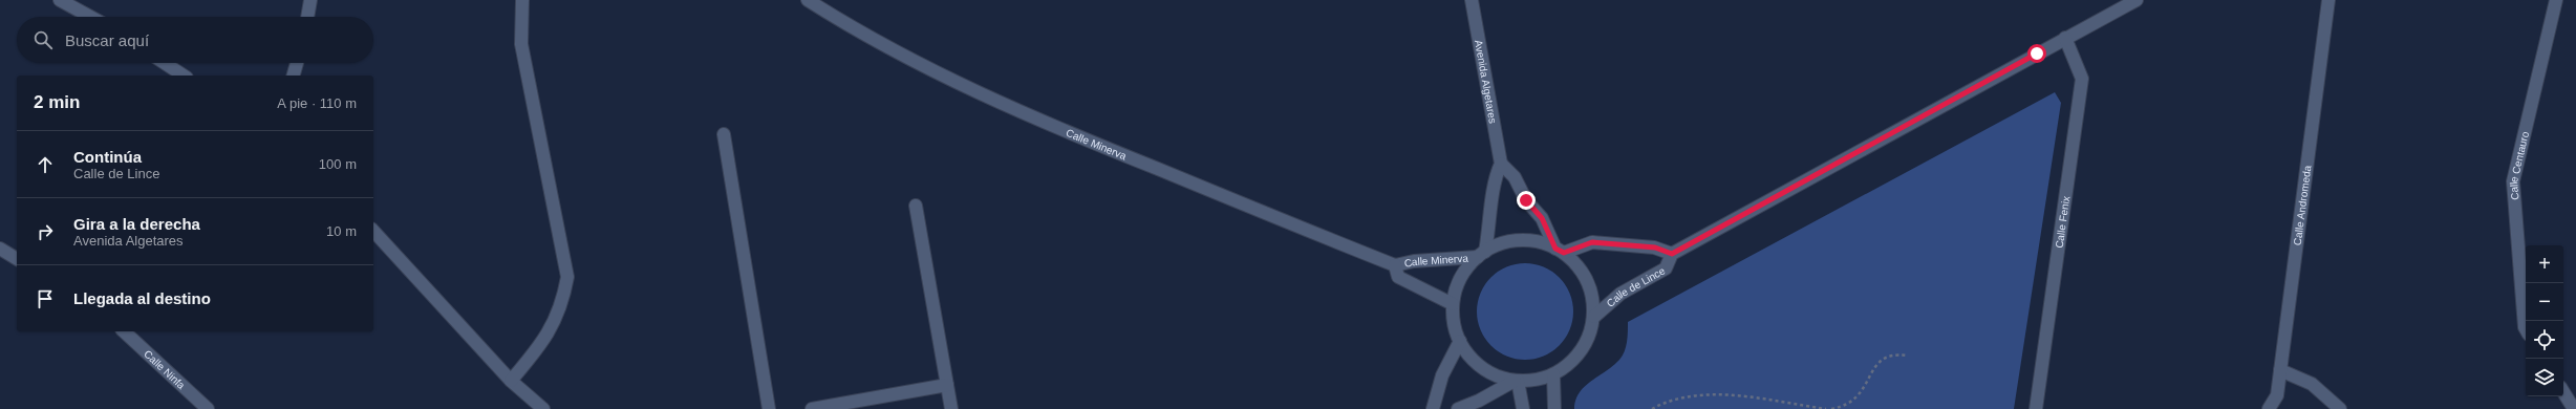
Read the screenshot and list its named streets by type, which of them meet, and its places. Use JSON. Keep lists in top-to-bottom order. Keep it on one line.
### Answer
{"streets":{"street":["Avenida Algetares","Calle Minerva","Calle Centauro","Calle Andromeda","Calle Fenix","Calle de Lince","Calle Ninfa"]},"crossings":[["Calle Minerva","Calle de Lince"],["Calle Fenix","Calle de Lince"]],"page":{"search":"Buscar aquí","heading":["2 min","A pie · 110 m"],"list":[["Continúa","Calle de Lince","100 m"],["Gira a la derecha","Avenida Algetares","10 m"],"Llegada al destino"],"map_buttons":["+","−"]}}
